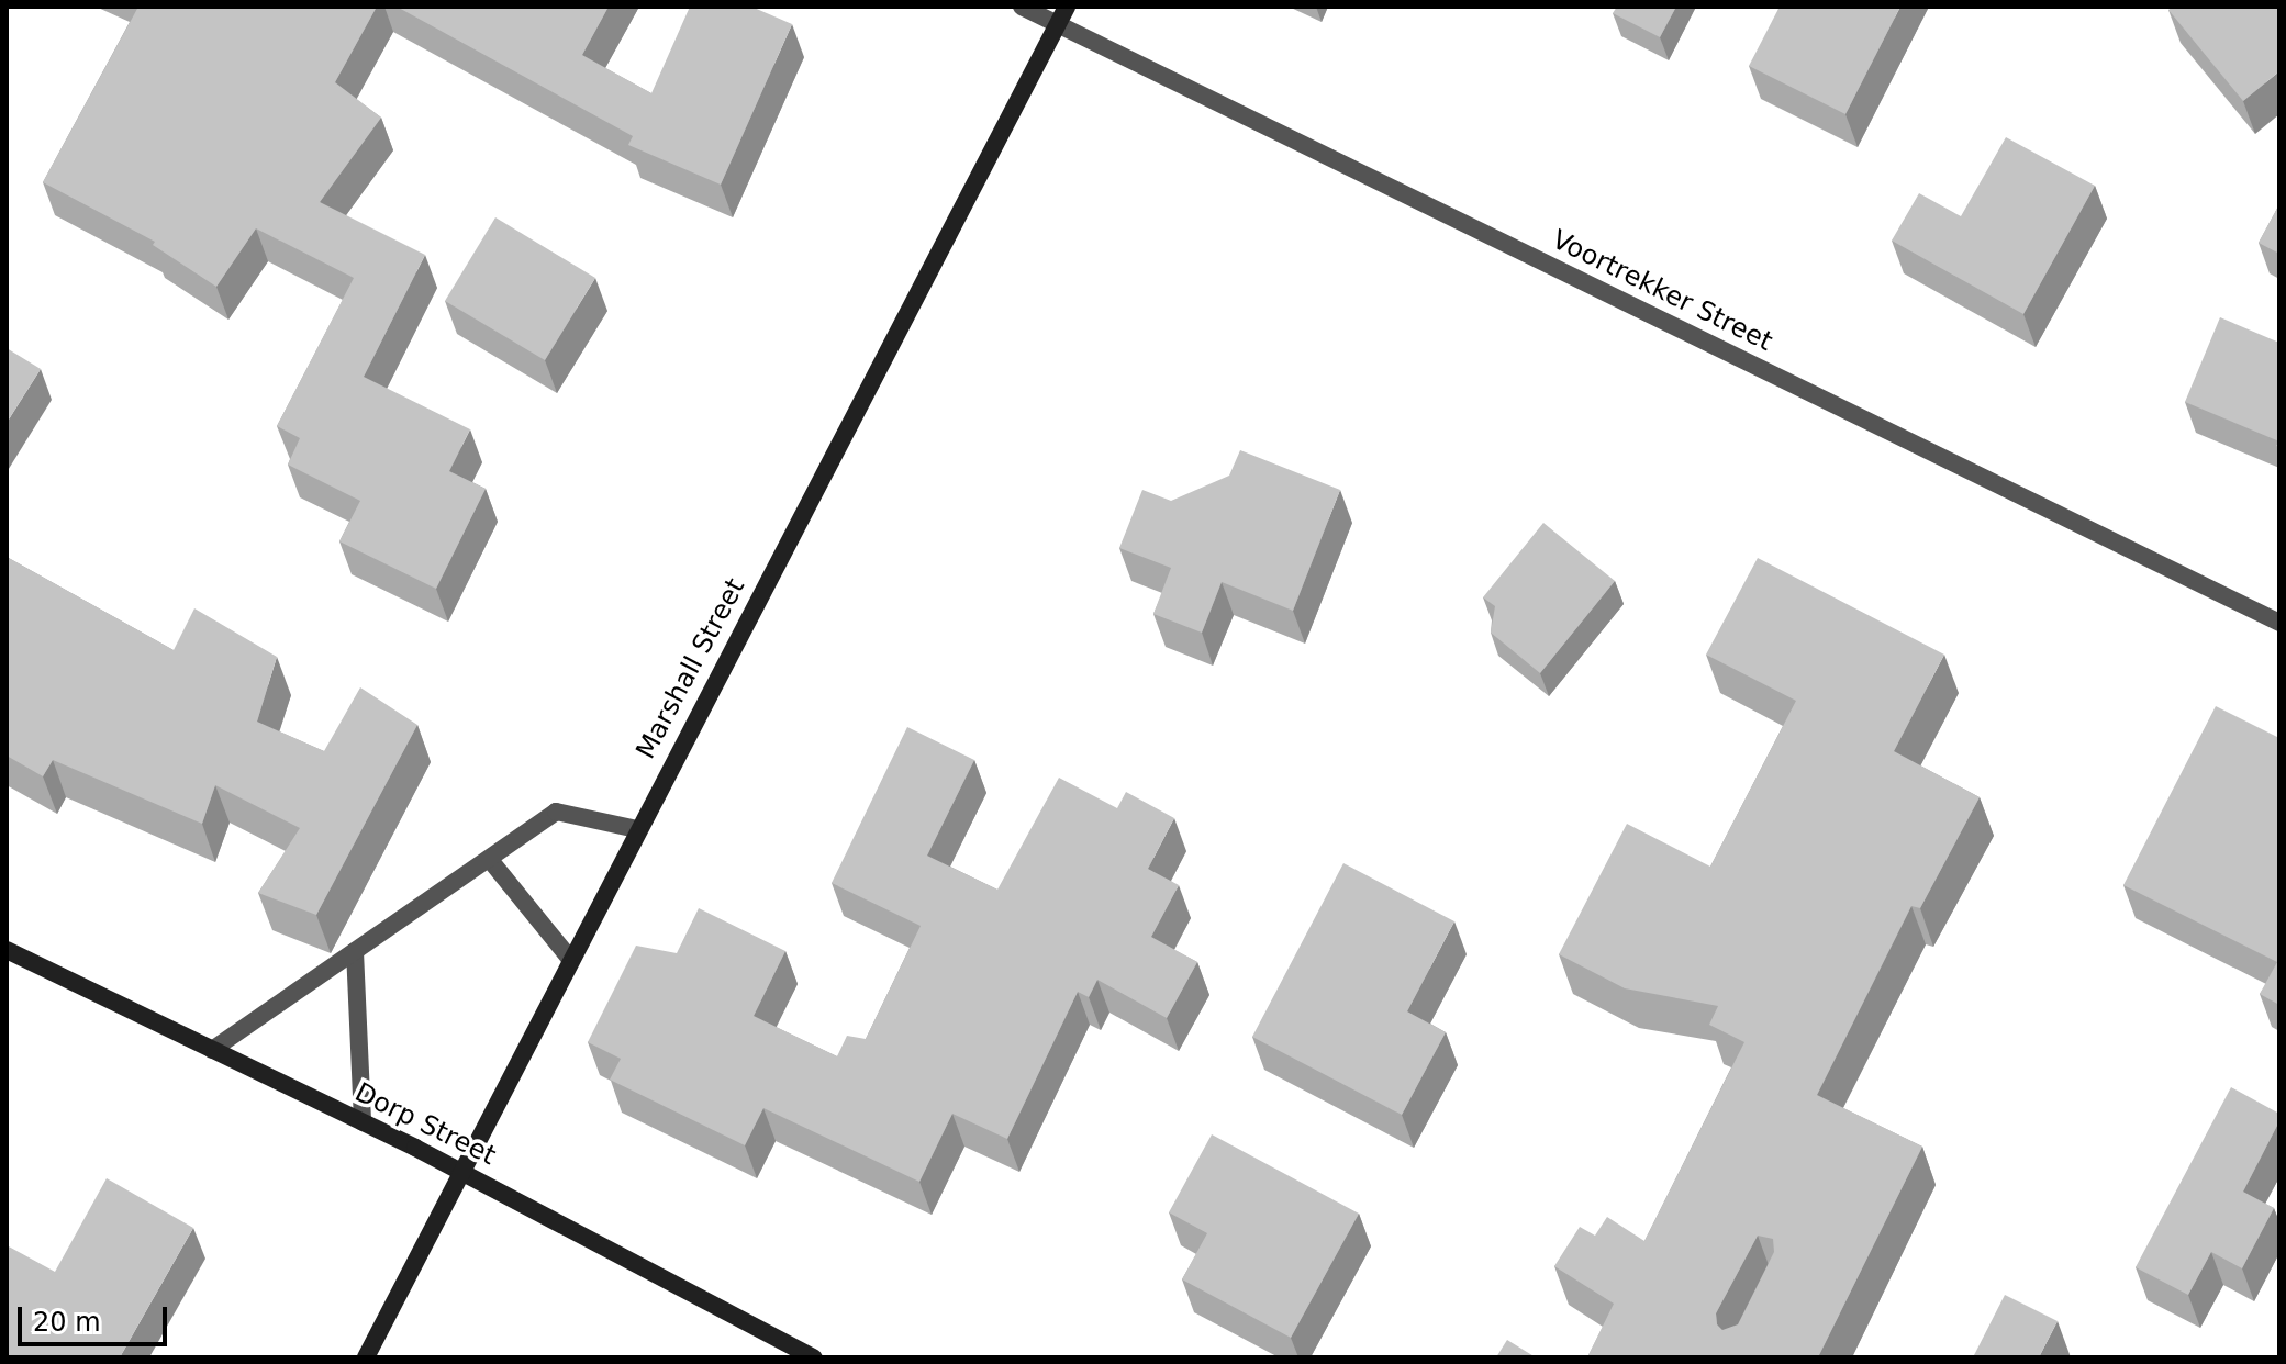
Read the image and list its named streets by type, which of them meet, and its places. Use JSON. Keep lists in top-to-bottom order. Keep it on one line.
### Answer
{"streets":{"street":["Voortrekker Street","Marshall Street","Dorp Street"]},"crossings":[["Voortrekker Street","Marshall Street"],["Marshall Street","Dorp Street"]],"scale_bar":"20 m"}
